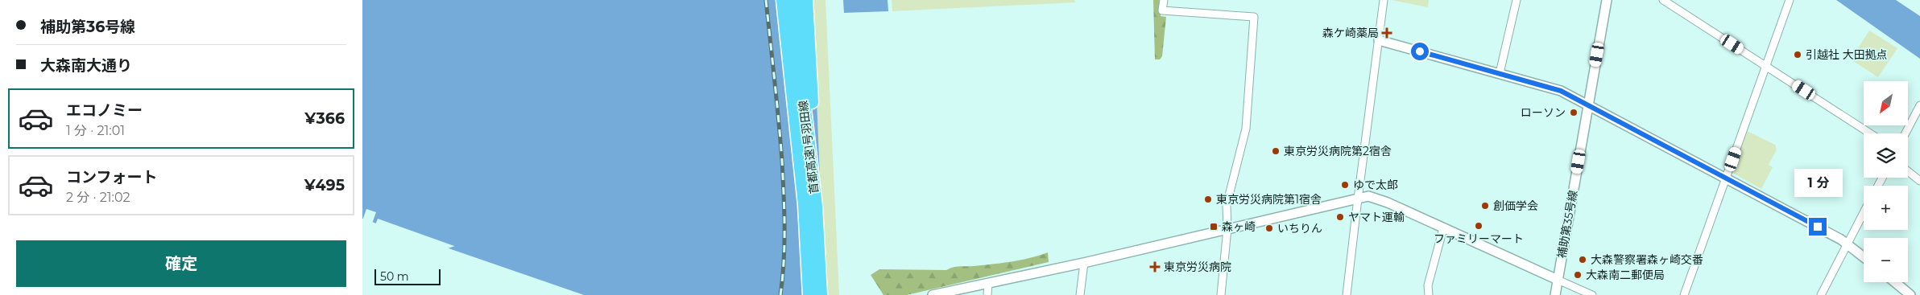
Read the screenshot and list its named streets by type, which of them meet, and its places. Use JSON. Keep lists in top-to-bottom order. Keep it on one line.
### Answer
{"streets":{"highway":["首都高速1号羽田線"],"street":["補助第35号線"]},"places":{"health":["森ケ崎薬局","東京労災病院"],"other":["引越社 大田拠点","ローソン","東京労災病院第2宿舎","ゆで太郎","東京労災病院第1宿舎","創価学会","ヤマト運輸","ファミリーマート","いちりん","大森警察署森ヶ崎交番","大森南二郵便局"],"transit":["森ヶ崎"]},"scale_bar":"50 m","north":"bottom left","page":{"banner":["補助第36号線","大森南大通り"],"map_buttons":["+","−"],"list":[{"name":"エコノミー","note":"1 分 · 21:01","value":"¥366"},{"name":"コンフォート","note":"2 分 · 21:02","value":"¥495"}],"bubble":"1 分","buttons":"確定","scale":"50 m"}}
